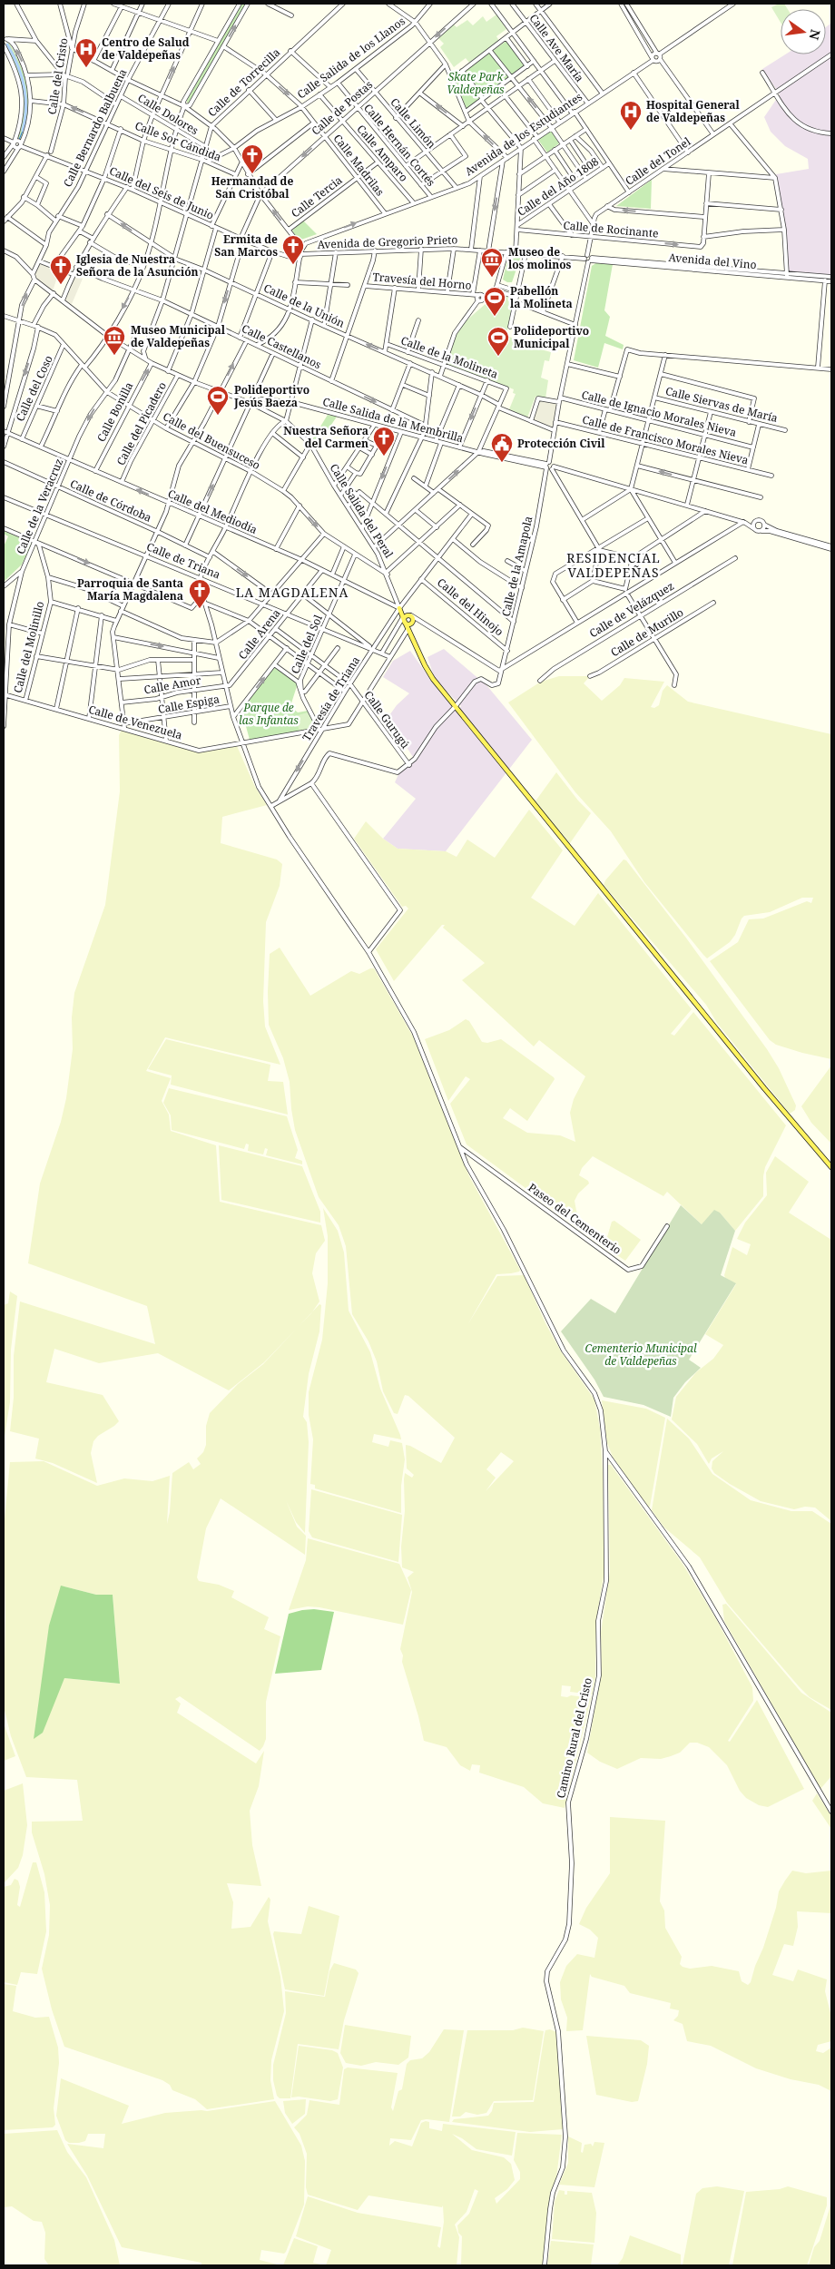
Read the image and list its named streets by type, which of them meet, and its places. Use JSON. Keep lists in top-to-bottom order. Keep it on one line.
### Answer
{"streets":{"main road":["Calle Salida del Peral","Calle del Mediodía"],"street":["Calle Ave María","Calle Salida de los Llanos","Calle del Cristo","Calle de Torrecilla","Calle de Postas","Calle Dolores","Calle Limón","Calle Bernardo Balbuena","Avenida de los Estudiantes","Calle Sor Cándida","Calle Hernán Cortés","Calle Amparo","Calle del Tonel","Calle Madrilas","Calle del Año 1808","Calle del Seis de Junio","Calle Tercia","Calle de Rocinante","Avenida de Gregorio Prieto","Avenida del Vino","Travesía del Horno","Calle de la Unión","Calle Castellanos","Calle de la Molineta","Calle del Coso","Calle Siervas de María","Calle Bonilla","Calle de Ignacio Morales Nieva","Calle Salida de la Membrilla","Calle del Picadero","Calle de Francisco Morales Nieva","Calle del Buensuceso","Calle de Córdoba","Calle de la Veracruz","Calle de Triana","Calle de la Amapola","Calle del Hinojo","Calle de Velázquez","Calle de Murillo","Calle Arena","Calle del Sol","Calle del Molinillo","Calle Amor","Travesía de Triana","Calle Espiga","Calle Gurugú","Calle de Venezuela","Paseo del Cementerio","Camino Rural del Cristo"]},"crossings":[["Calle Ave María","Avenida de los Estudiantes"],["Calle Salida de los Llanos","Calle de Torrecilla"],["Calle Salida de los Llanos","Calle Limón"],["Calle Salida de los Llanos","Calle Sor Cándida"],["Calle Salida de los Llanos","Calle Hernán Cortés"],["Calle Salida de los Llanos","Calle Amparo"],["Calle Salida de los Llanos","Calle Madrilas"],["Calle del Cristo","Calle Sor Cándida"],["Calle de Torrecilla","Calle Dolores"],["Calle de Torrecilla","Calle Sor Cándida"],["Calle de Torrecilla","Calle Madrilas"],["Calle de Torrecilla","Calle del Seis de Junio"],["Calle de Torrecilla","Calle de la Unión"],["Calle de Torrecilla","Calle Castellanos"],["Calle de Postas","Calle Limón"],["Calle de Postas","Calle Hernán Cortés"],["Calle de Postas","Calle Amparo"],["Calle de Postas","Calle Madrilas"],["Calle de Postas","Calle del Seis de Junio"],["Calle de Postas","Calle de la Unión"],["Calle de Postas","Calle Castellanos"],["Calle de Postas","Calle del Buensuceso"],["Calle de Postas","Calle Salida del Peral"],["Calle Dolores","Calle Bernardo Balbuena"],["Calle Limón","Avenida de los Estudiantes"],["Calle Bernardo Balbuena","Calle Sor Cándida"],["Calle Bernardo Balbuena","Calle del Seis de Junio"],["Avenida de los Estudiantes","Calle Hernán Cortés"],["Avenida de los Estudiantes","Calle Amparo"],["Avenida de los Estudiantes","Calle Madrilas"],["Avenida de los Estudiantes","Calle del Seis de Junio"],["Avenida de los Estudiantes","Avenida de Gregorio Prieto"],["Calle Amparo","Calle Tercia"],["Calle Madrilas","Calle Tercia"],["Calle del Seis de Junio","Avenida de Gregorio Prieto"],["Avenida de Gregorio Prieto","Avenida del Vino"],["Avenida de Gregorio Prieto","Calle de la Amapola"],["Avenida del Vino","Calle de la Amapola"],["Calle de la Unión","Calle de la Molineta"],["Calle de la Unión","Calle de Ignacio Morales Nieva"],["Calle de la Unión","Calle de la Amapola"],["Calle del Coso","Calle del Buensuceso"],["Calle del Coso","Calle del Mediodía"],["Calle Bonilla","Calle del Buensuceso"],["Calle Bonilla","Calle Salida del Peral"],["Calle Bonilla","Calle del Mediodía"],["Calle de Ignacio Morales Nieva","Calle de la Amapola"],["Calle Salida de la Membrilla","Calle Salida del Peral"],["Calle Salida de la Membrilla","Calle de la Amapola"],["Calle del Picadero","Calle del Buensuceso"],["Calle del Picadero","Calle Salida del Peral"],["Calle del Picadero","Calle del Mediodía"],["Calle de Francisco Morales Nieva","Calle de la Amapola"],["Calle del Buensuceso","Calle de la Veracruz"],["Calle del Buensuceso","Calle Salida del Peral"],["Calle del Buensuceso","Calle del Sol"],["Calle de Córdoba","Calle de la Veracruz"],["Calle de la Veracruz","Calle Salida del Peral"],["Calle de la Veracruz","Calle del Mediodía"],["Calle de la Veracruz","Calle de Triana"],["Calle de la Veracruz","Calle de Venezuela"],["Calle Salida del Peral","Calle del Mediodía"],["Calle Salida del Peral","Travesía de Triana"],["Calle Salida del Peral","Calle de Venezuela"],["Calle del Mediodía","Calle de la Amapola"],["Calle del Mediodía","Calle Arena"],["Calle del Mediodía","Calle del Sol"],["Calle del Mediodía","Travesía de Triana"],["Calle de Triana","Calle Arena"],["Calle de Triana","Calle del Sol"],["Calle de Triana","Travesía de Triana"],["Calle de Triana","Calle de Venezuela"],["Calle de Triana","Camino Rural del Cristo"],["Calle de la Amapola","Calle del Hinojo"],["Calle del Hinojo","Travesía de Triana"],["Calle Arena","Calle Amor"],["Calle Arena","Camino Rural del Cristo"],["Calle del Molinillo","Calle de Venezuela"],["Calle Amor","Camino Rural del Cristo"],["Travesía de Triana","Calle Gurugú"],["Travesía de Triana","Calle de Venezuela"],["Calle Espiga","Calle de Venezuela"],["Calle Espiga","Camino Rural del Cristo"],["Calle Gurugú","Calle de Venezuela"],["Calle de Venezuela","Camino Rural del Cristo"],["Paseo del Cementerio","Camino Rural del Cristo"]],"one_way":["Calle Bonilla"],"districts":["RESIDENCIAL VALDEPEÑAS","LA MAGDALENA"],"parks":["Skate Park Valdepeñas","Parque de las Infantas","Cementerio Municipal de Valdepeñas"],"places":{"hospital":["Centro de Salud de Valdepeñas","Hospital General de Valdepeñas"],"church":["Hermandad de San Cristóbal","Ermita de San Marcos","Iglesia de Nuestra Señora de la Asunción","Nuestra Señora del Carmen","Parroquia de Santa María Magdalena"],"museum":["Museo de los molinos","Museo Municipal de Valdepeñas"],"sports":["Pabellón la Molineta","Polideportivo Municipal","Polideportivo Jesús Baeza"],"public building":["Protección Civil"]},"north":"right"}
